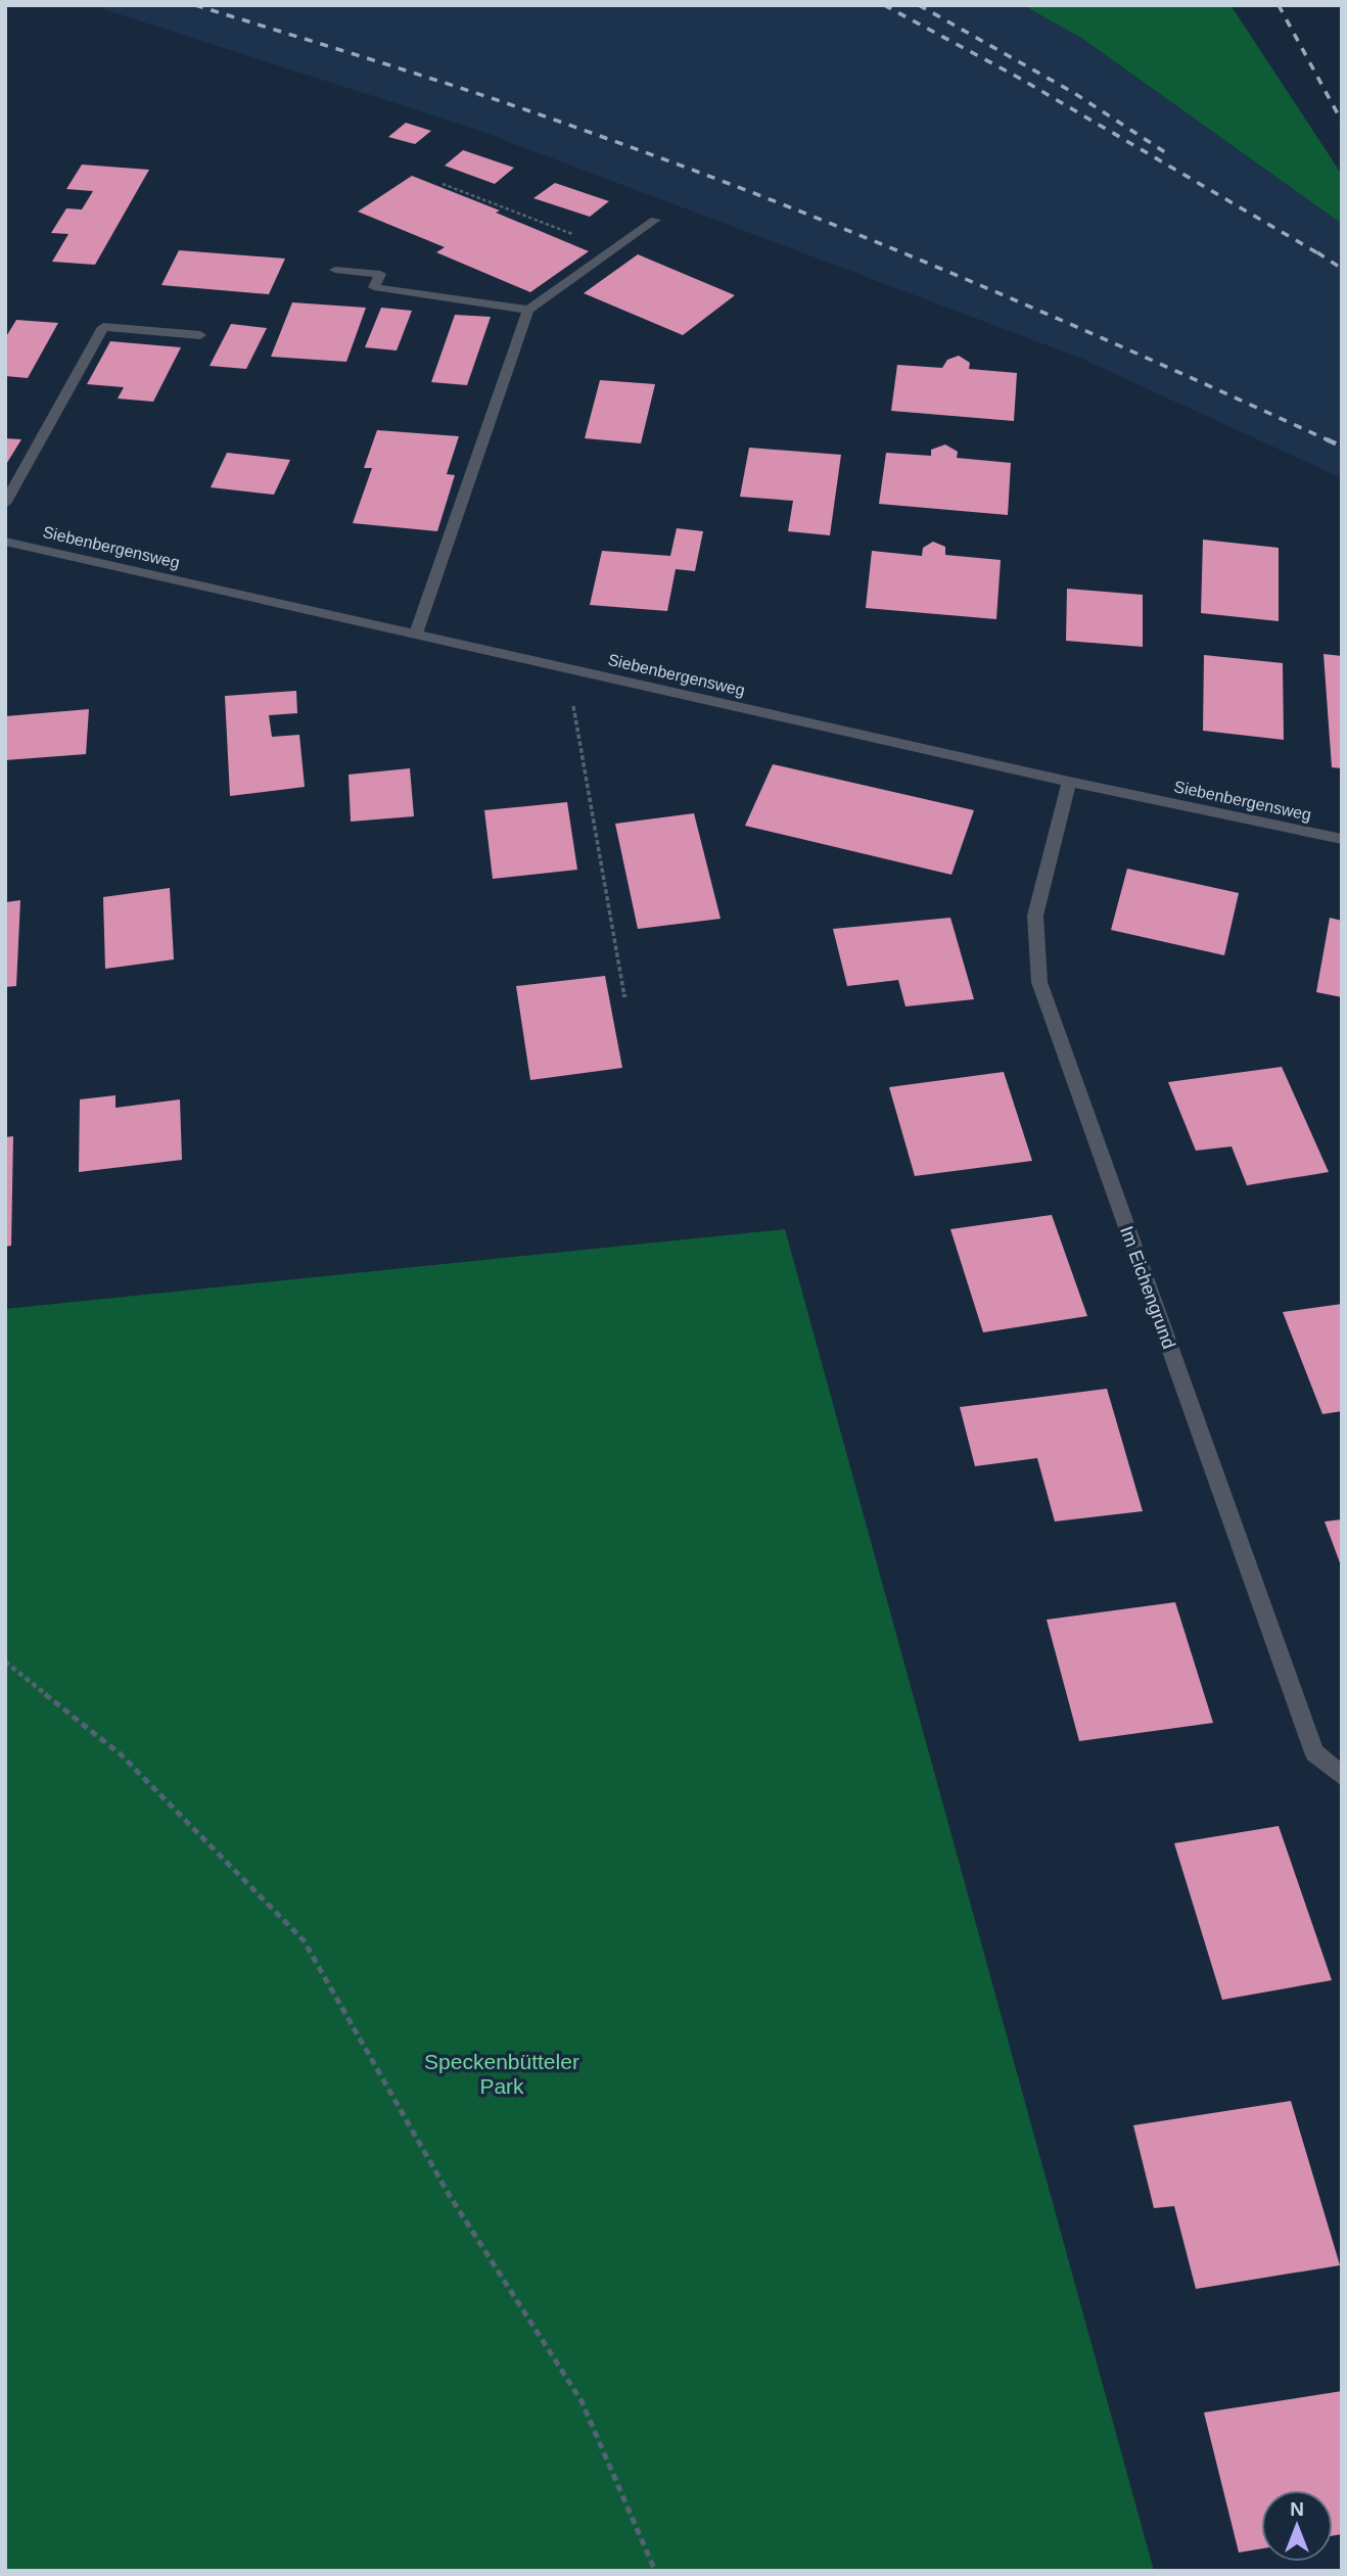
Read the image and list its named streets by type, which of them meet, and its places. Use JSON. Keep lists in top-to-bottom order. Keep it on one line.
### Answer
{"streets":{"street":["Siebenbergensweg","Im Eichengrund"]},"crossings":[["Siebenbergensweg","Im Eichengrund"]],"parks":["Speckenbütteler Park"],"north":"top"}
